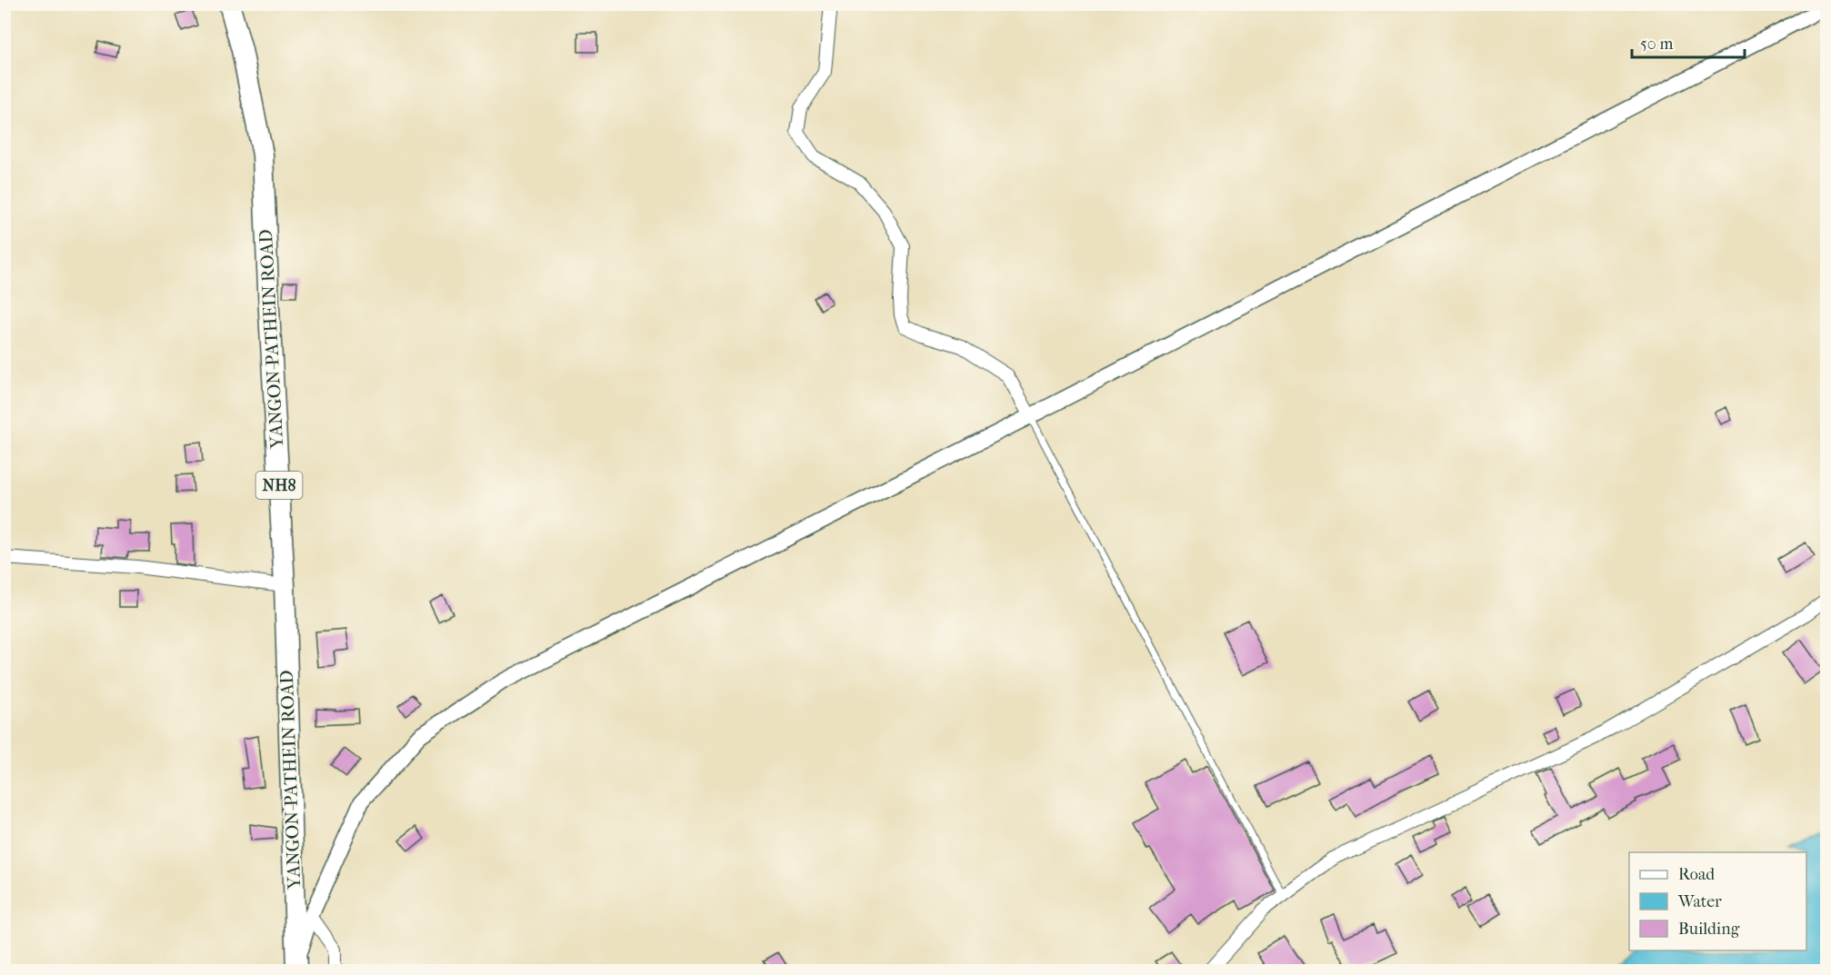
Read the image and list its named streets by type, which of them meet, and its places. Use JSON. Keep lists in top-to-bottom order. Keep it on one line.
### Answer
{"streets":{"highway":["YANGON-PATHEIN ROAD","NH8"]},"legend":["Road","Water","Building"],"scale_bar":"50 m"}
